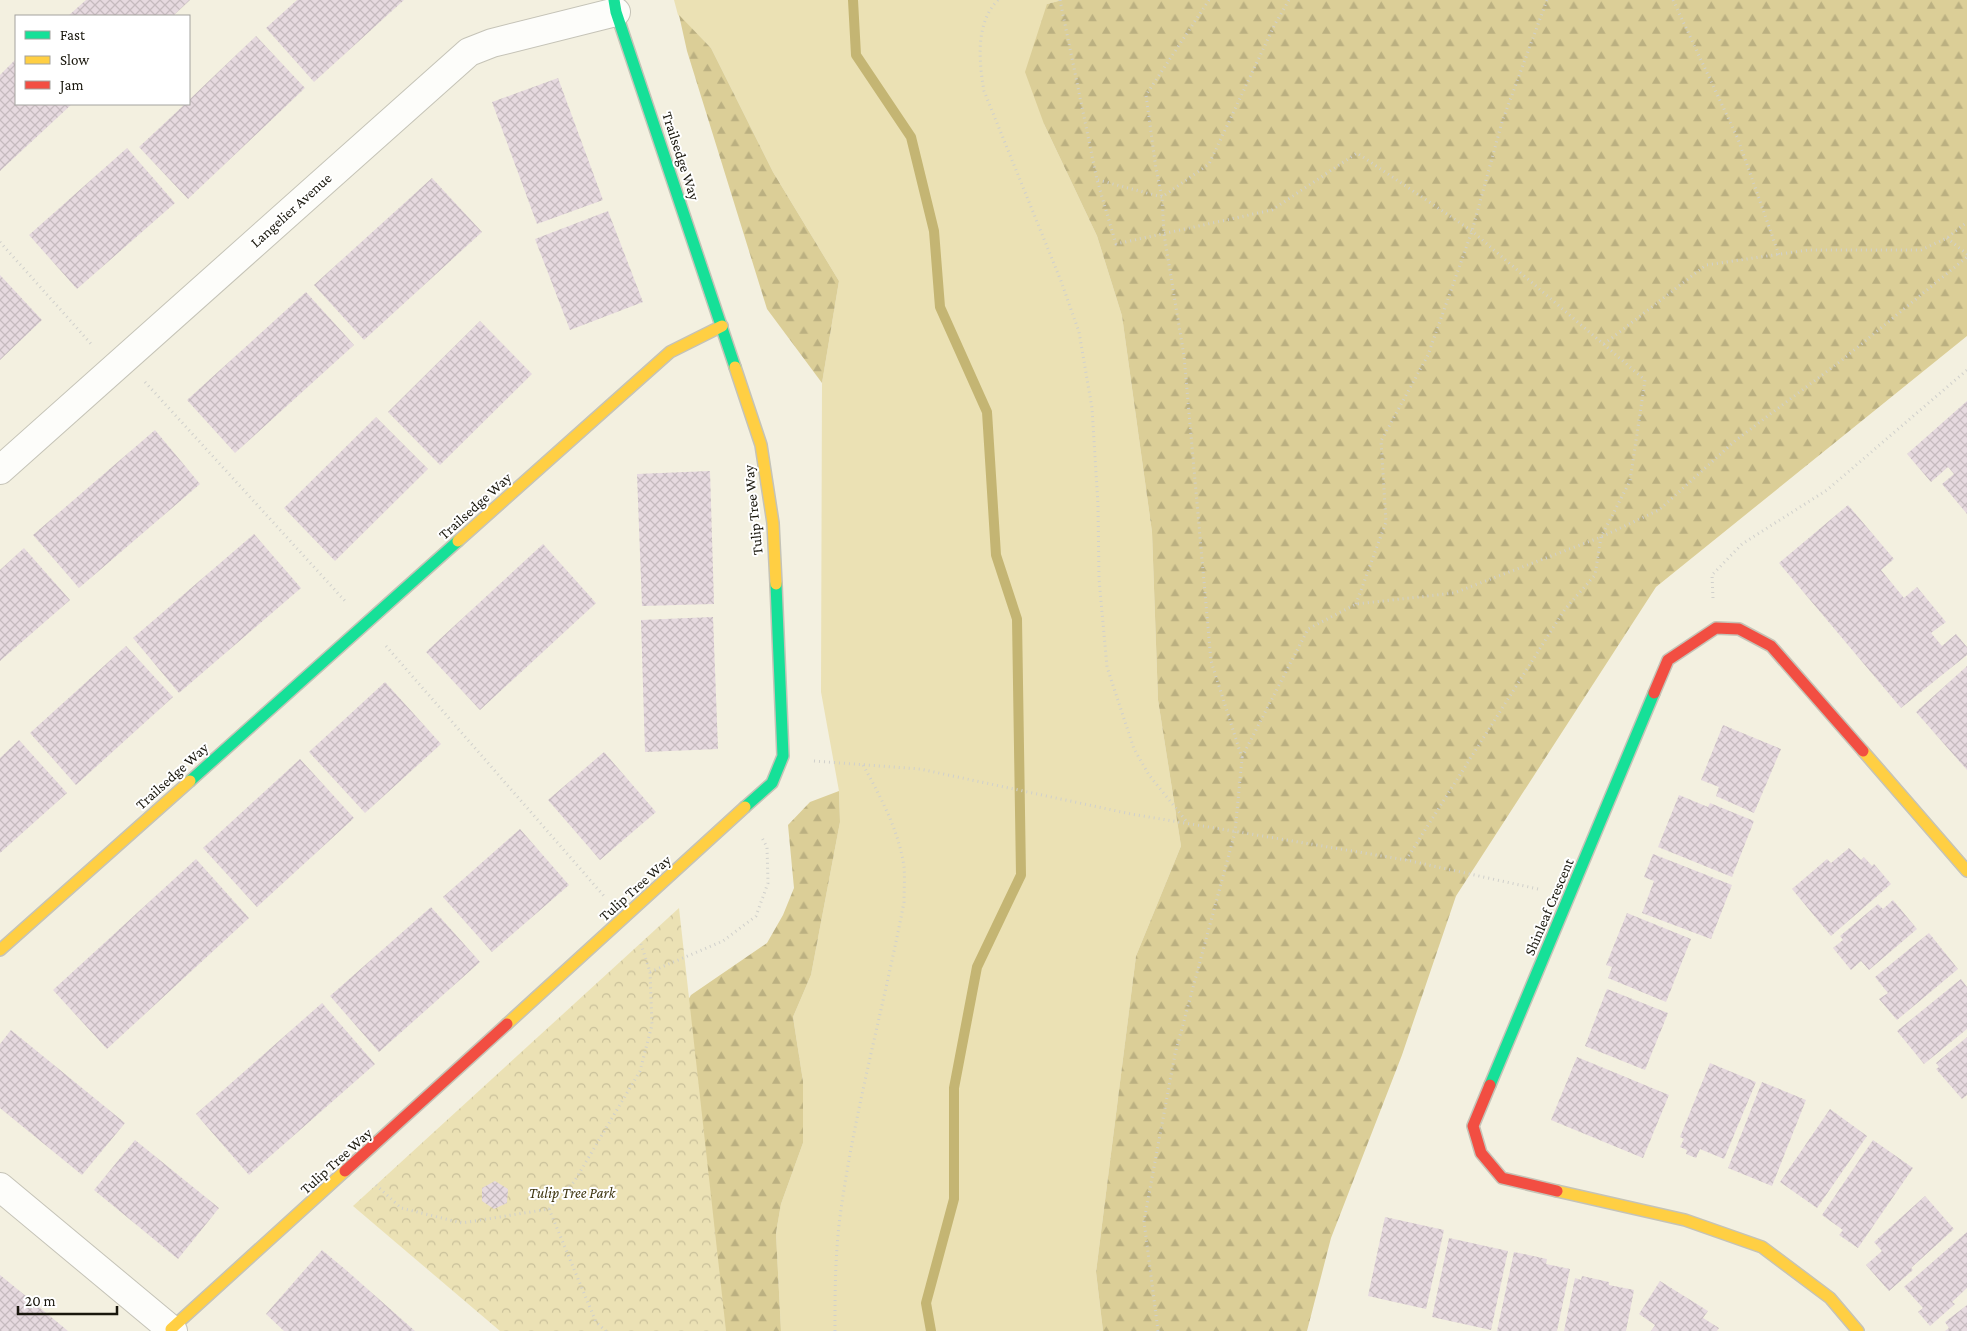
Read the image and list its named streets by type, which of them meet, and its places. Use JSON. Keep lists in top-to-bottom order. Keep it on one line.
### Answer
{"streets":{"street":["Trailsedge Way","Langelier Avenue","Tulip Tree Way","Shinleaf Crescent"]},"crossings":[["Trailsedge Way","Langelier Avenue"],["Trailsedge Way","Tulip Tree Way"]],"parks":["Tulip Tree Park"],"legend":["Fast","Slow","Jam"],"scale_bar":"20 m"}
